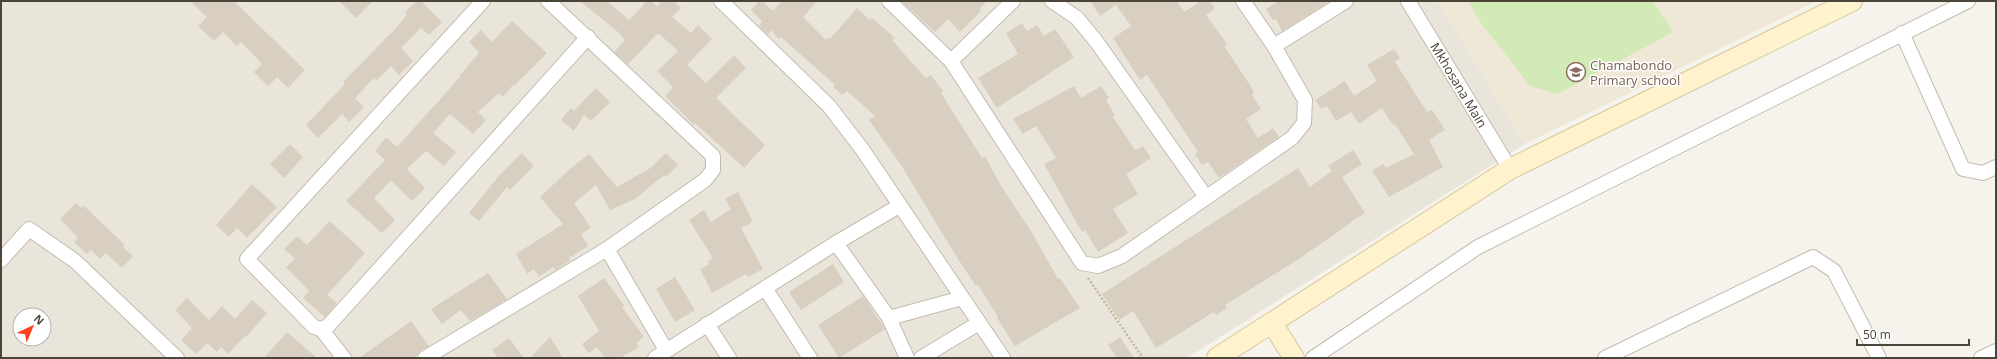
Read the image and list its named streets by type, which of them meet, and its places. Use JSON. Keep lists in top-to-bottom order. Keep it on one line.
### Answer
{"streets":{"street":["Mkhosana Main"]},"places":{"school or university":["Chamabondo Primary school"]},"scale_bar":"50 m","north":"top right"}
